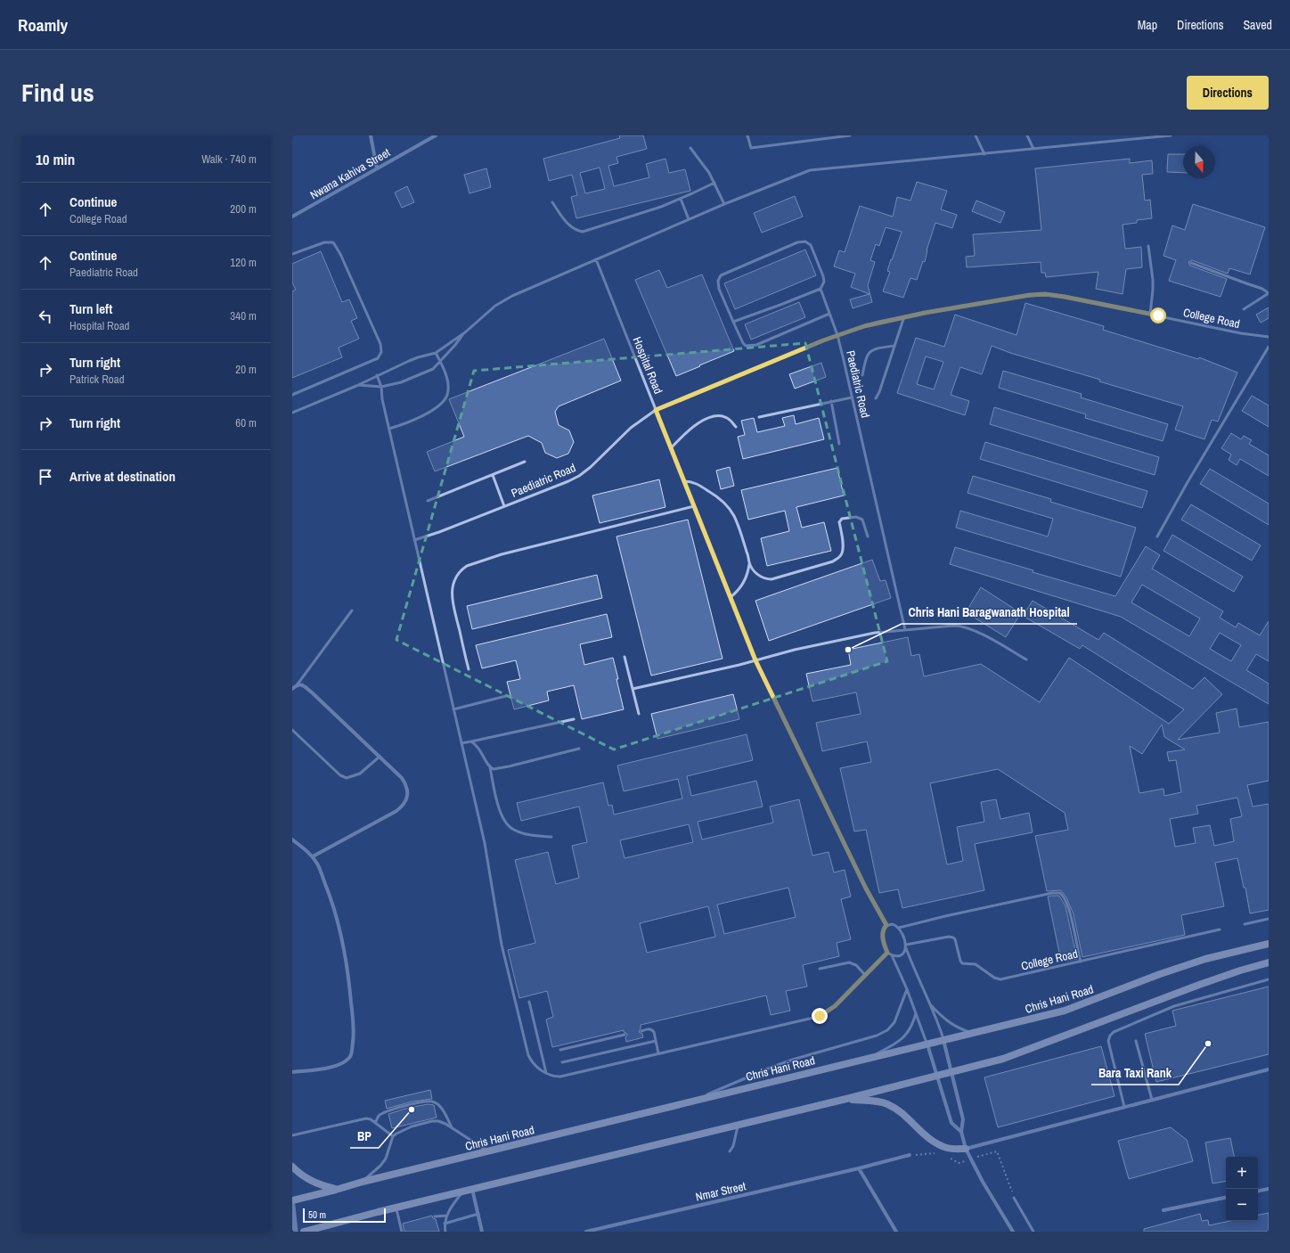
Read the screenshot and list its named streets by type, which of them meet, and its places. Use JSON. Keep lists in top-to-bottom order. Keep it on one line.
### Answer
{"streets":{"main road":["Chris Hani Road"],"street":["Nwana Kahiva Street","Nmar Street"],"lane":["College Road","Hospital Road","Paediatric Road"]},"crossings":[["College Road","Hospital Road"],["College Road","Paediatric Road"],["Hospital Road","Paediatric Road"]],"places":["Chris Hani Baragwanath Hospital","Bara Taxi Rank","BP"],"scale_bar":"50 m","north":"bottom","page":{"header":"Roamly","nav":["Map","Directions","Saved"],"title":"Find us","buttons":"Directions","heading":["10 min","Walk · 740 m"],"list":[["Continue","College Road","200 m"],["Continue","Paediatric Road","120 m"],["Turn left","Hospital Road","340 m"],["Turn right","Patrick Road","20 m"],["Turn right","60 m"],"Arrive at destination"],"map_buttons":["+","−"],"scale":"50 m"}}
